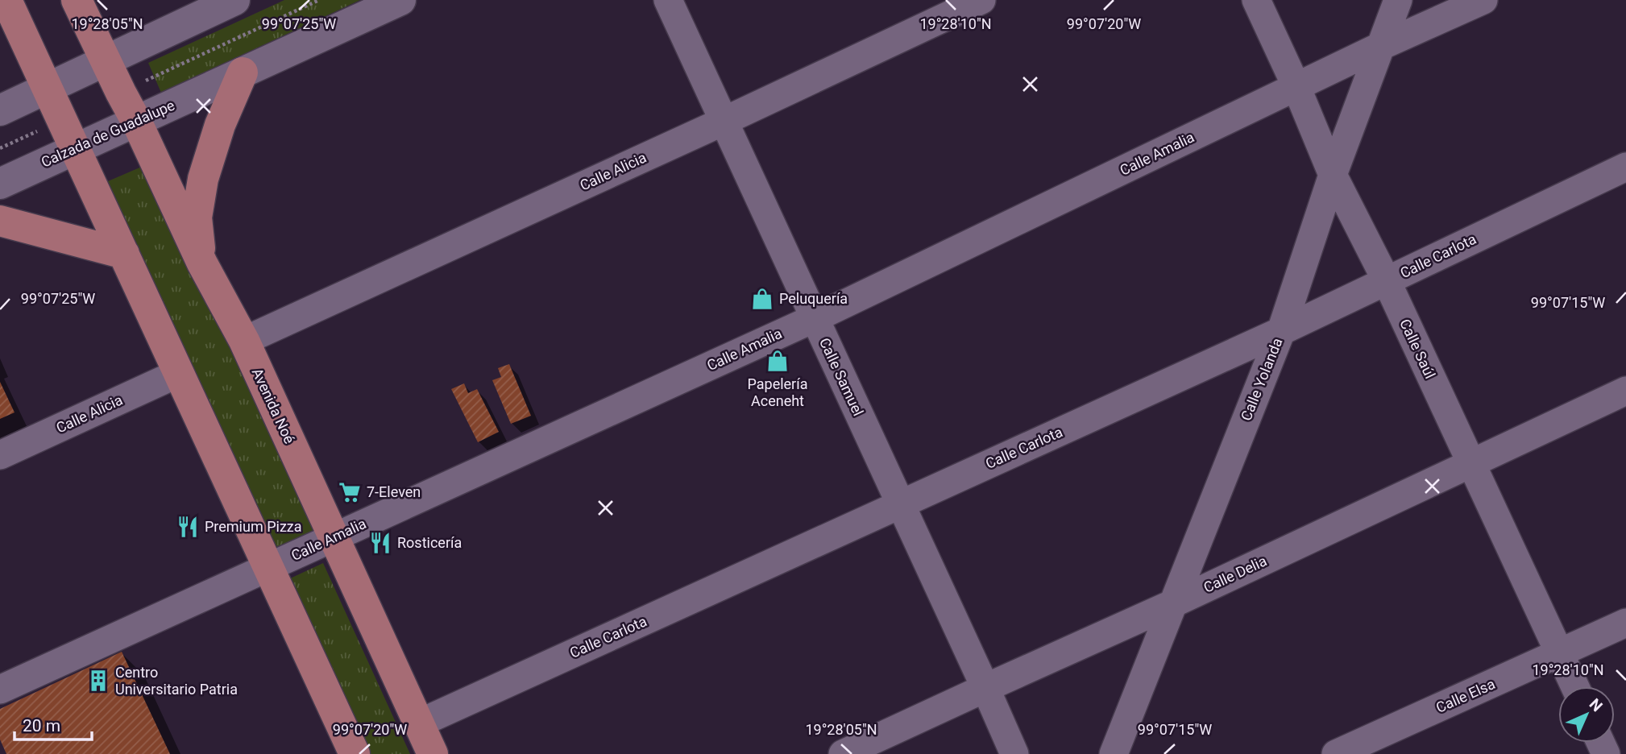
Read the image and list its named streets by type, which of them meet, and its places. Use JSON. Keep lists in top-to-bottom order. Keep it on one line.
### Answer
{"streets":{"main road":["Calzada de Guadalupe","Avenida Noé"],"street":["Calle Amalia","Calle Alicia","Calle Carlota","Calle Saúl","Calle Samuel","Calle Yolanda","Calle Delia","Calle Elsa"]},"crossings":[["Calzada de Guadalupe","Avenida Noé"],["Calle Amalia","Calle Saúl"],["Calle Amalia","Calle Samuel"],["Calle Amalia","Calle Yolanda"],["Calle Amalia","Avenida Noé"],["Calle Alicia","Calle Samuel"],["Calle Alicia","Avenida Noé"],["Calle Carlota","Calle Saúl"],["Calle Carlota","Calle Samuel"],["Calle Carlota","Calle Yolanda"],["Calle Carlota","Avenida Noé"],["Calle Saúl","Calle Yolanda"],["Calle Saúl","Calle Delia"],["Calle Saúl","Calle Elsa"],["Calle Samuel","Calle Delia"],["Calle Yolanda","Calle Delia"]],"places":{"shop":["Peluquería","Papelería Aceneht"],"supermarket":["7-Eleven"],"restaurant":["Premium Pizza","Rosticería"],"building":["Centro Universitario Patria"]},"scale_bar":"20 m","north":"top right","coordinates":["19°28'05\"N","99°07'25\"W","19°28'10\"N","99°07'20\"W","99°07'15\"W"]}
